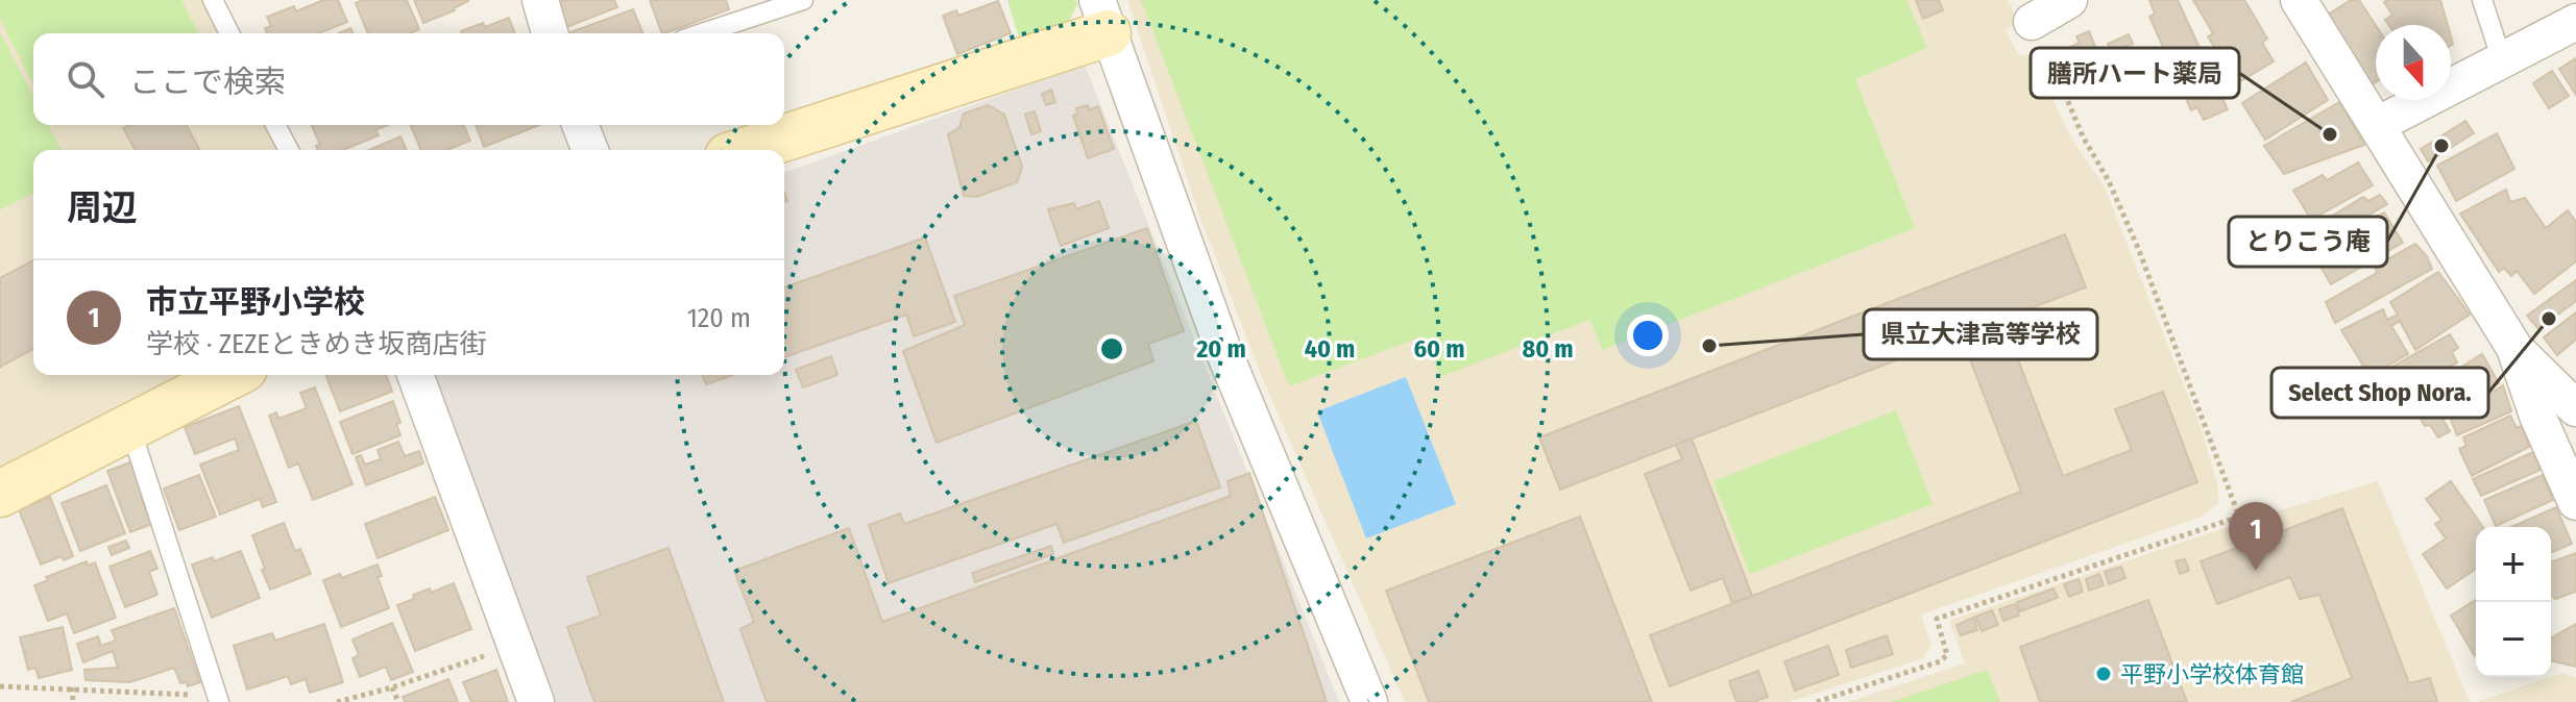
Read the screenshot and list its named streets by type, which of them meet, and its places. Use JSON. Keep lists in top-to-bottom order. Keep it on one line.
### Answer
{"places":["膳所ハート薬局","とりこう庵","Select Shop Nora.","県立大津高等学校","平野小学校体育館"],"north":"bottom","page":{"search":"ここで検索","heading":"周辺","list":[{"mark":"1","name":"市立平野小学校","note":"学校 · ZEZEときめき坂商店街","value":"120 m"}],"pins":"1","map_buttons":["+","−"]},"rings":["20 m","40 m","60 m","80 m"]}
